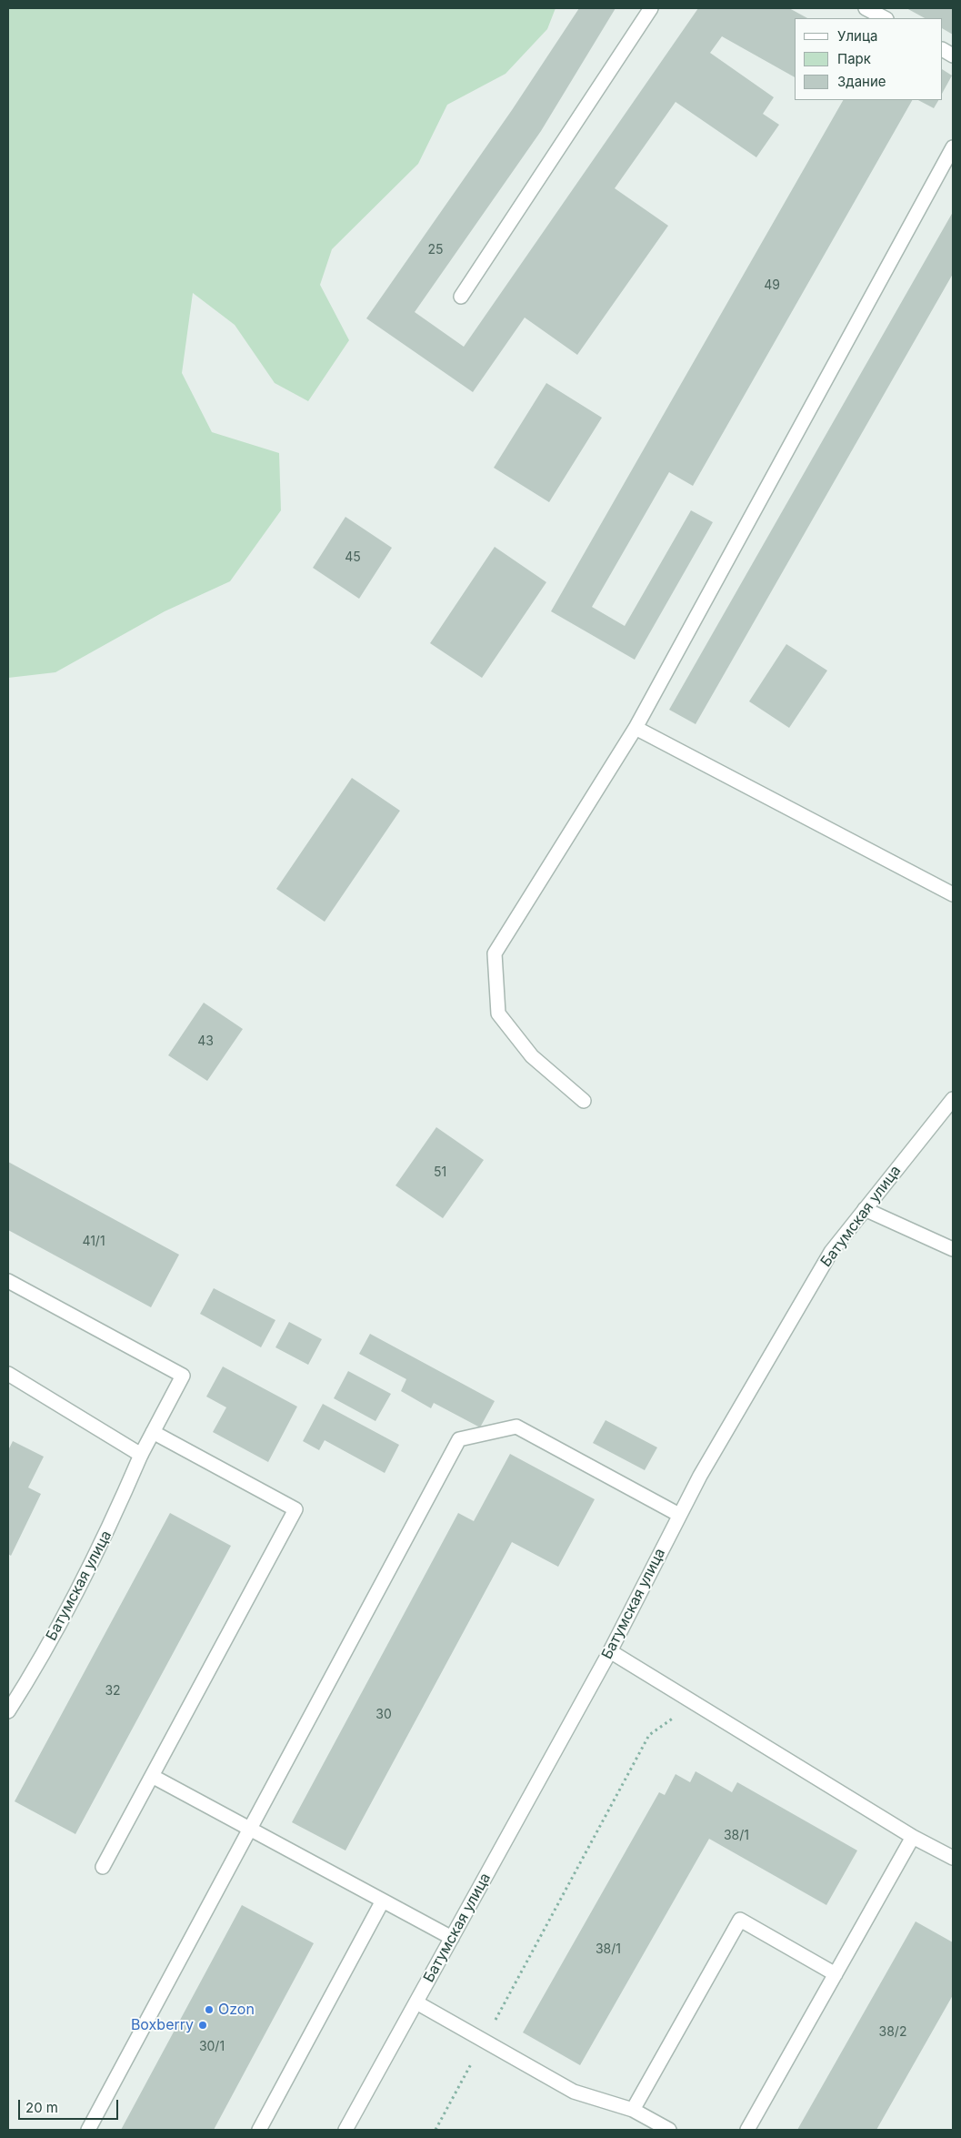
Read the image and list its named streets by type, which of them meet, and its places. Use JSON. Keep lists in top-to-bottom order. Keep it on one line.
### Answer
{"streets":{"street":["Батумская улица"]},"places":["Ozon","Boxberry"],"house_numbers":["25","49","45","43","51","41/1","32","30","38/1","38/1","38/2","30/1"],"legend":["Улица","Парк","Здание"],"scale_bar":"20 m"}
